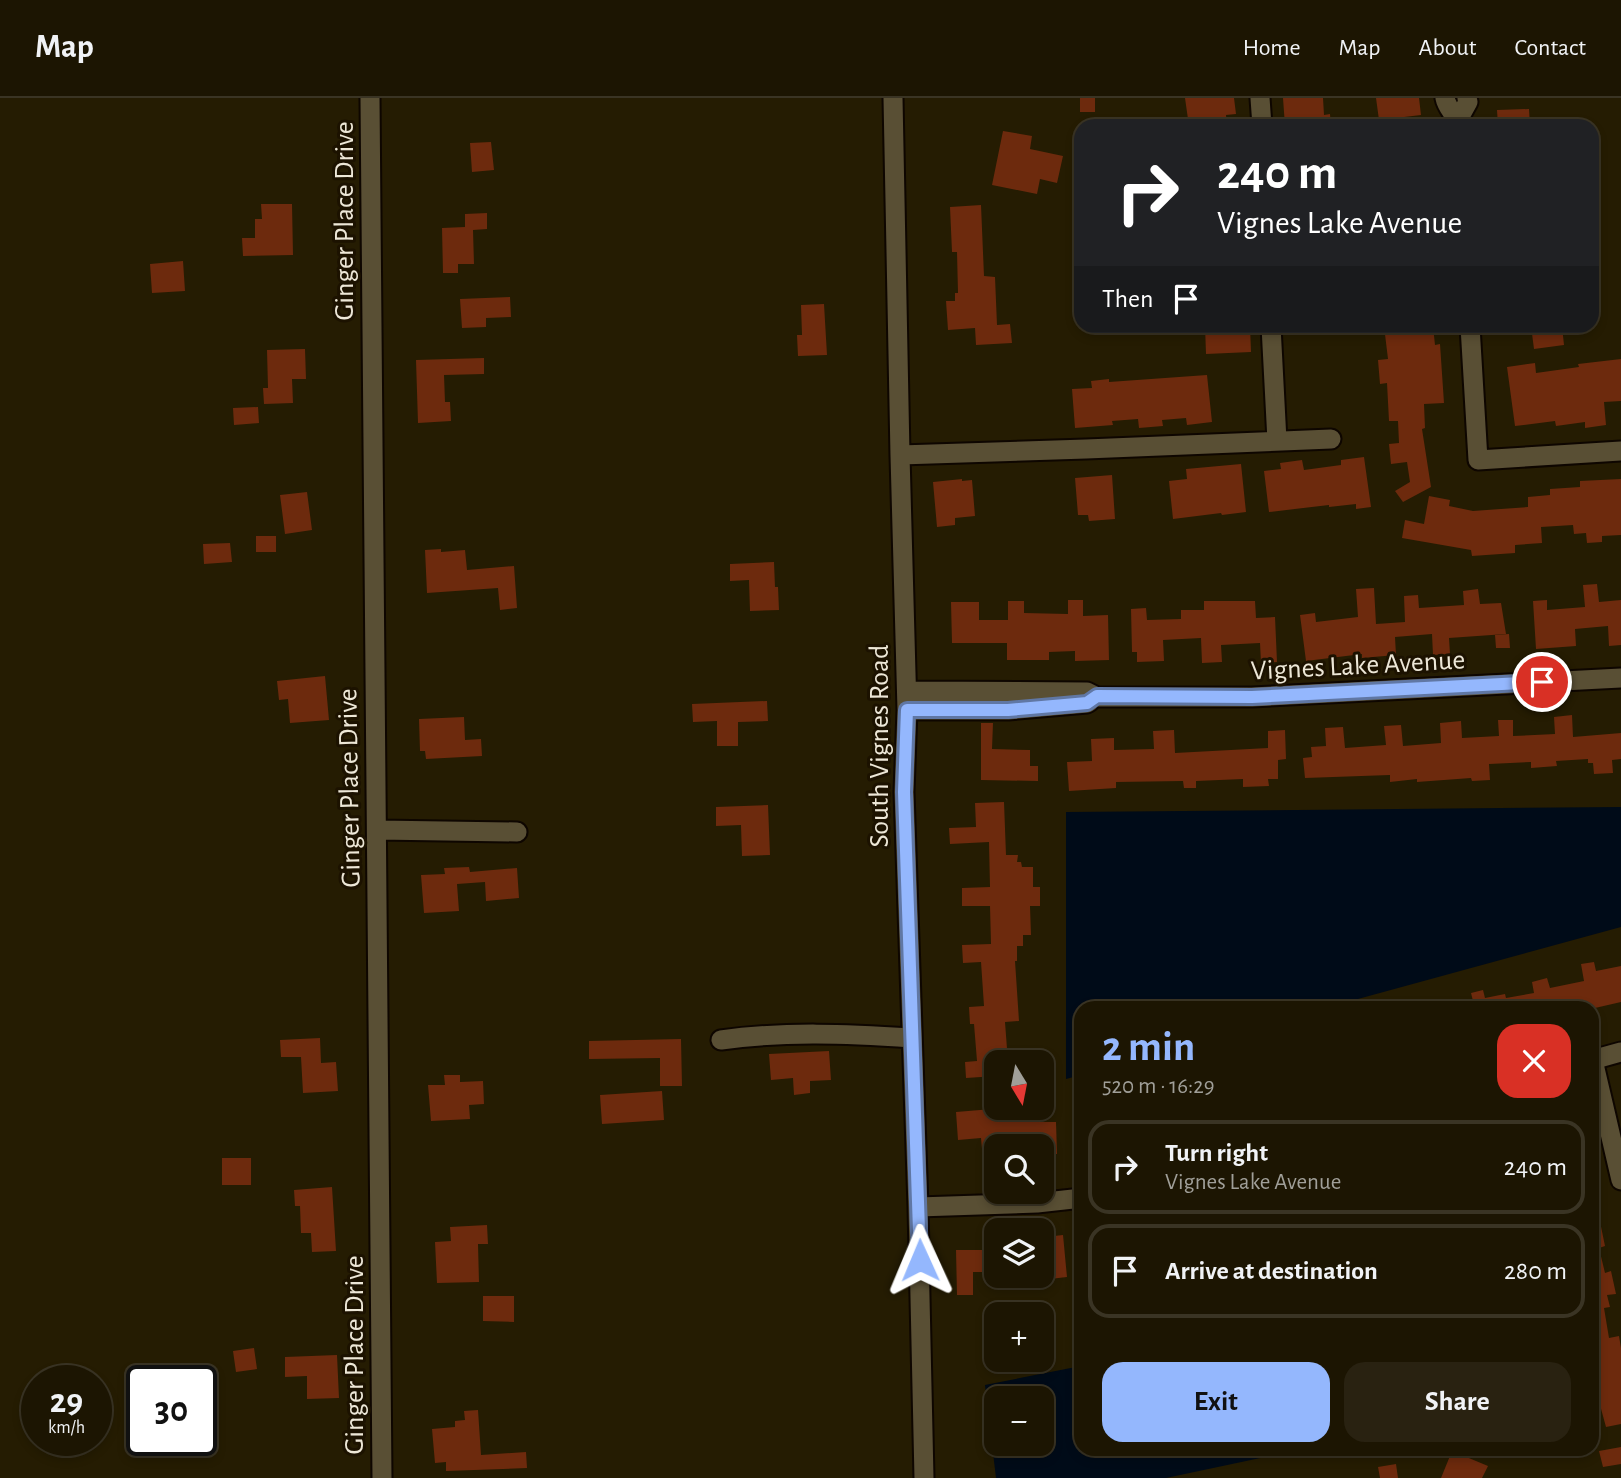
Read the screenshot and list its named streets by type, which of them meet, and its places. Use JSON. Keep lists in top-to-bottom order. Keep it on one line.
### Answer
{"streets":{"street":["Ginger Place Drive","Vignes Lake Avenue","South Vignes Road"]},"crossings":[["Vignes Lake Avenue","South Vignes Road"]],"north":"bottom","page":{"header":"Map","nav":["Home","Map","About","Contact"],"turn":["240 m","Vignes Lake Avenue"],"then":"Then","heading":["2 min","520 m · 16:29"],"map_buttons":["+","−"],"list":[{"name":"Turn right","note":"Vignes Lake Avenue","value":"240 m"},{"name":"Arrive at destination","value":"280 m"}],"buttons":["Exit","Share"],"speed":"29 km/h","limit":"30"}}
